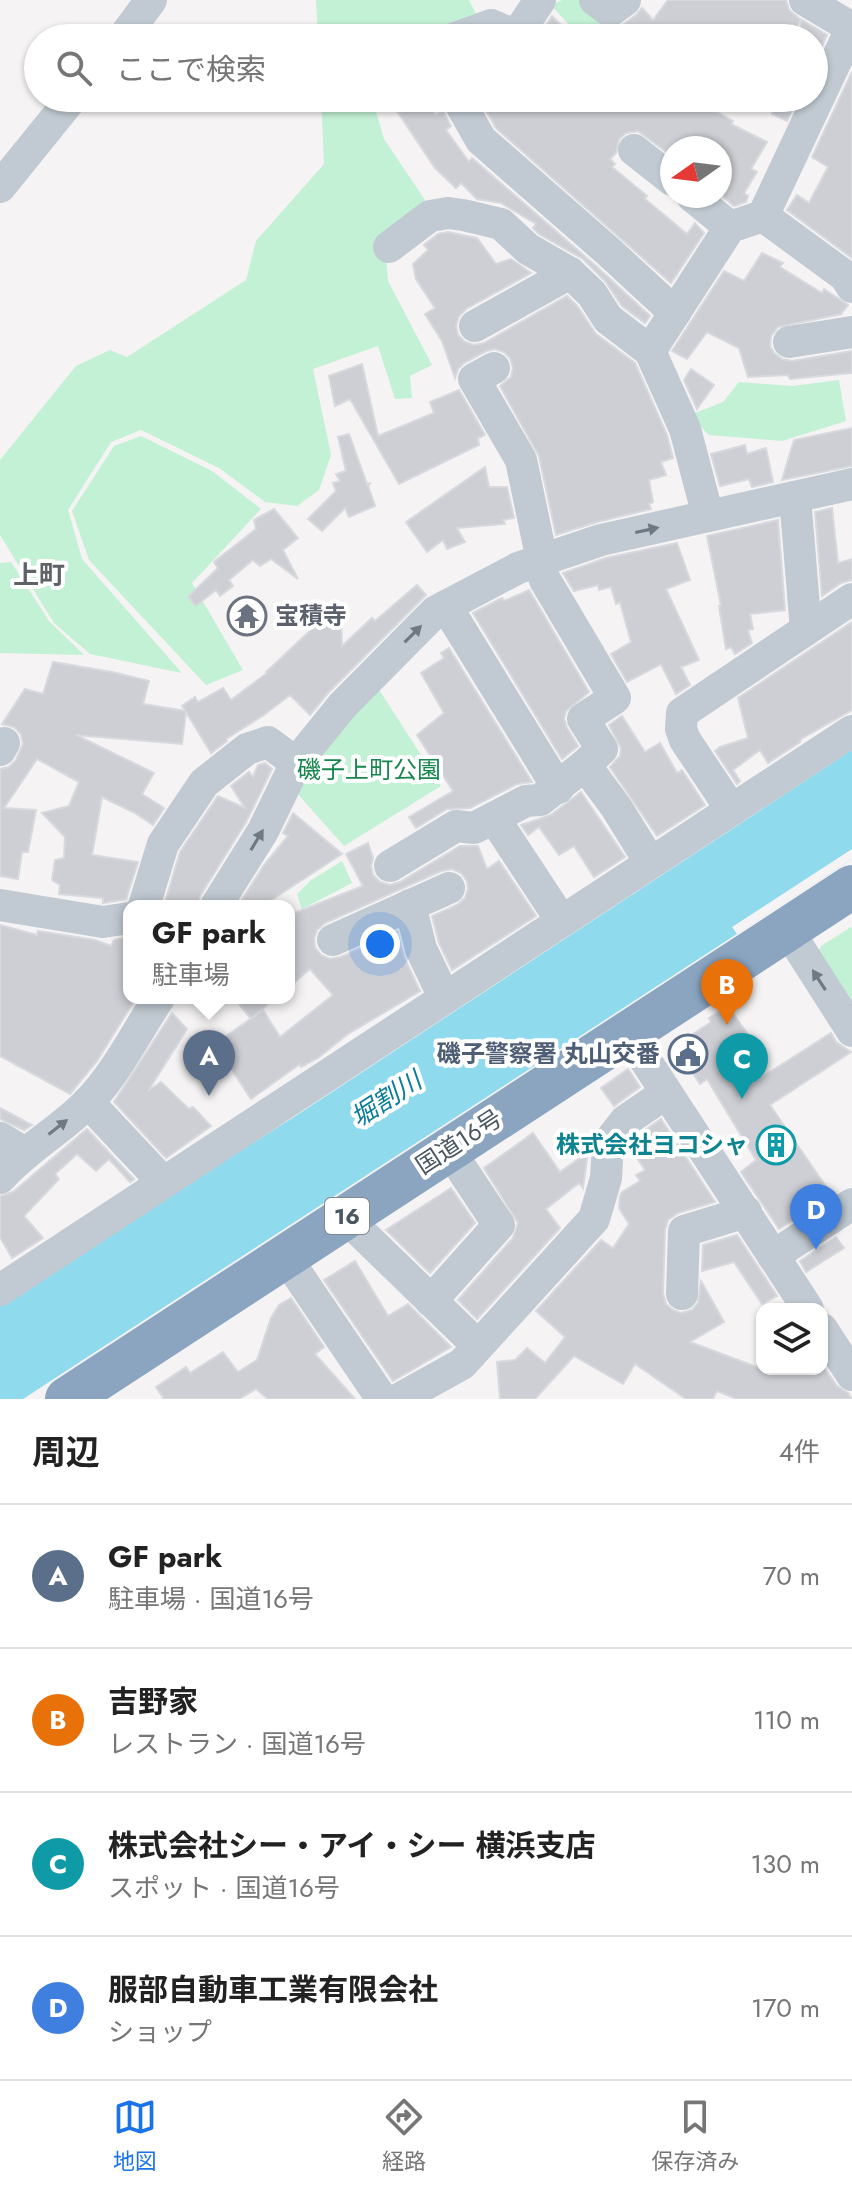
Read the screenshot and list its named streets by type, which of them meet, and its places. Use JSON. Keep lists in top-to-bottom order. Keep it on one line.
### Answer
{"streets":{"highway":["国道16号","16"]},"districts":["上町"],"water":["堀割川"],"parks":["磯子上町公園"],"places":{"temple":["宝積寺"],"public building":["磯子警察署 丸山交番"],"building":["株式会社ヨコシャ"]},"north":"left","page":{"search":"ここで検索","popup":["GF park","駐車場"],"pins":["B","A","C","D"],"heading":["周辺","4件"],"list":[{"mark":"A","name":"GF park","note":"駐車場 · 国道16号","value":"70 m"},{"mark":"B","name":"吉野家","note":"レストラン · 国道16号","value":"110 m"},{"mark":"C","name":"株式会社シー・アイ・シー 横浜支店","note":"スポット · 国道16号","value":"130 m"},{"mark":"D","name":"服部自動車工業有限会社","note":"ショップ","value":"170 m"}],"nav":["地図","経路","保存済み"]}}
